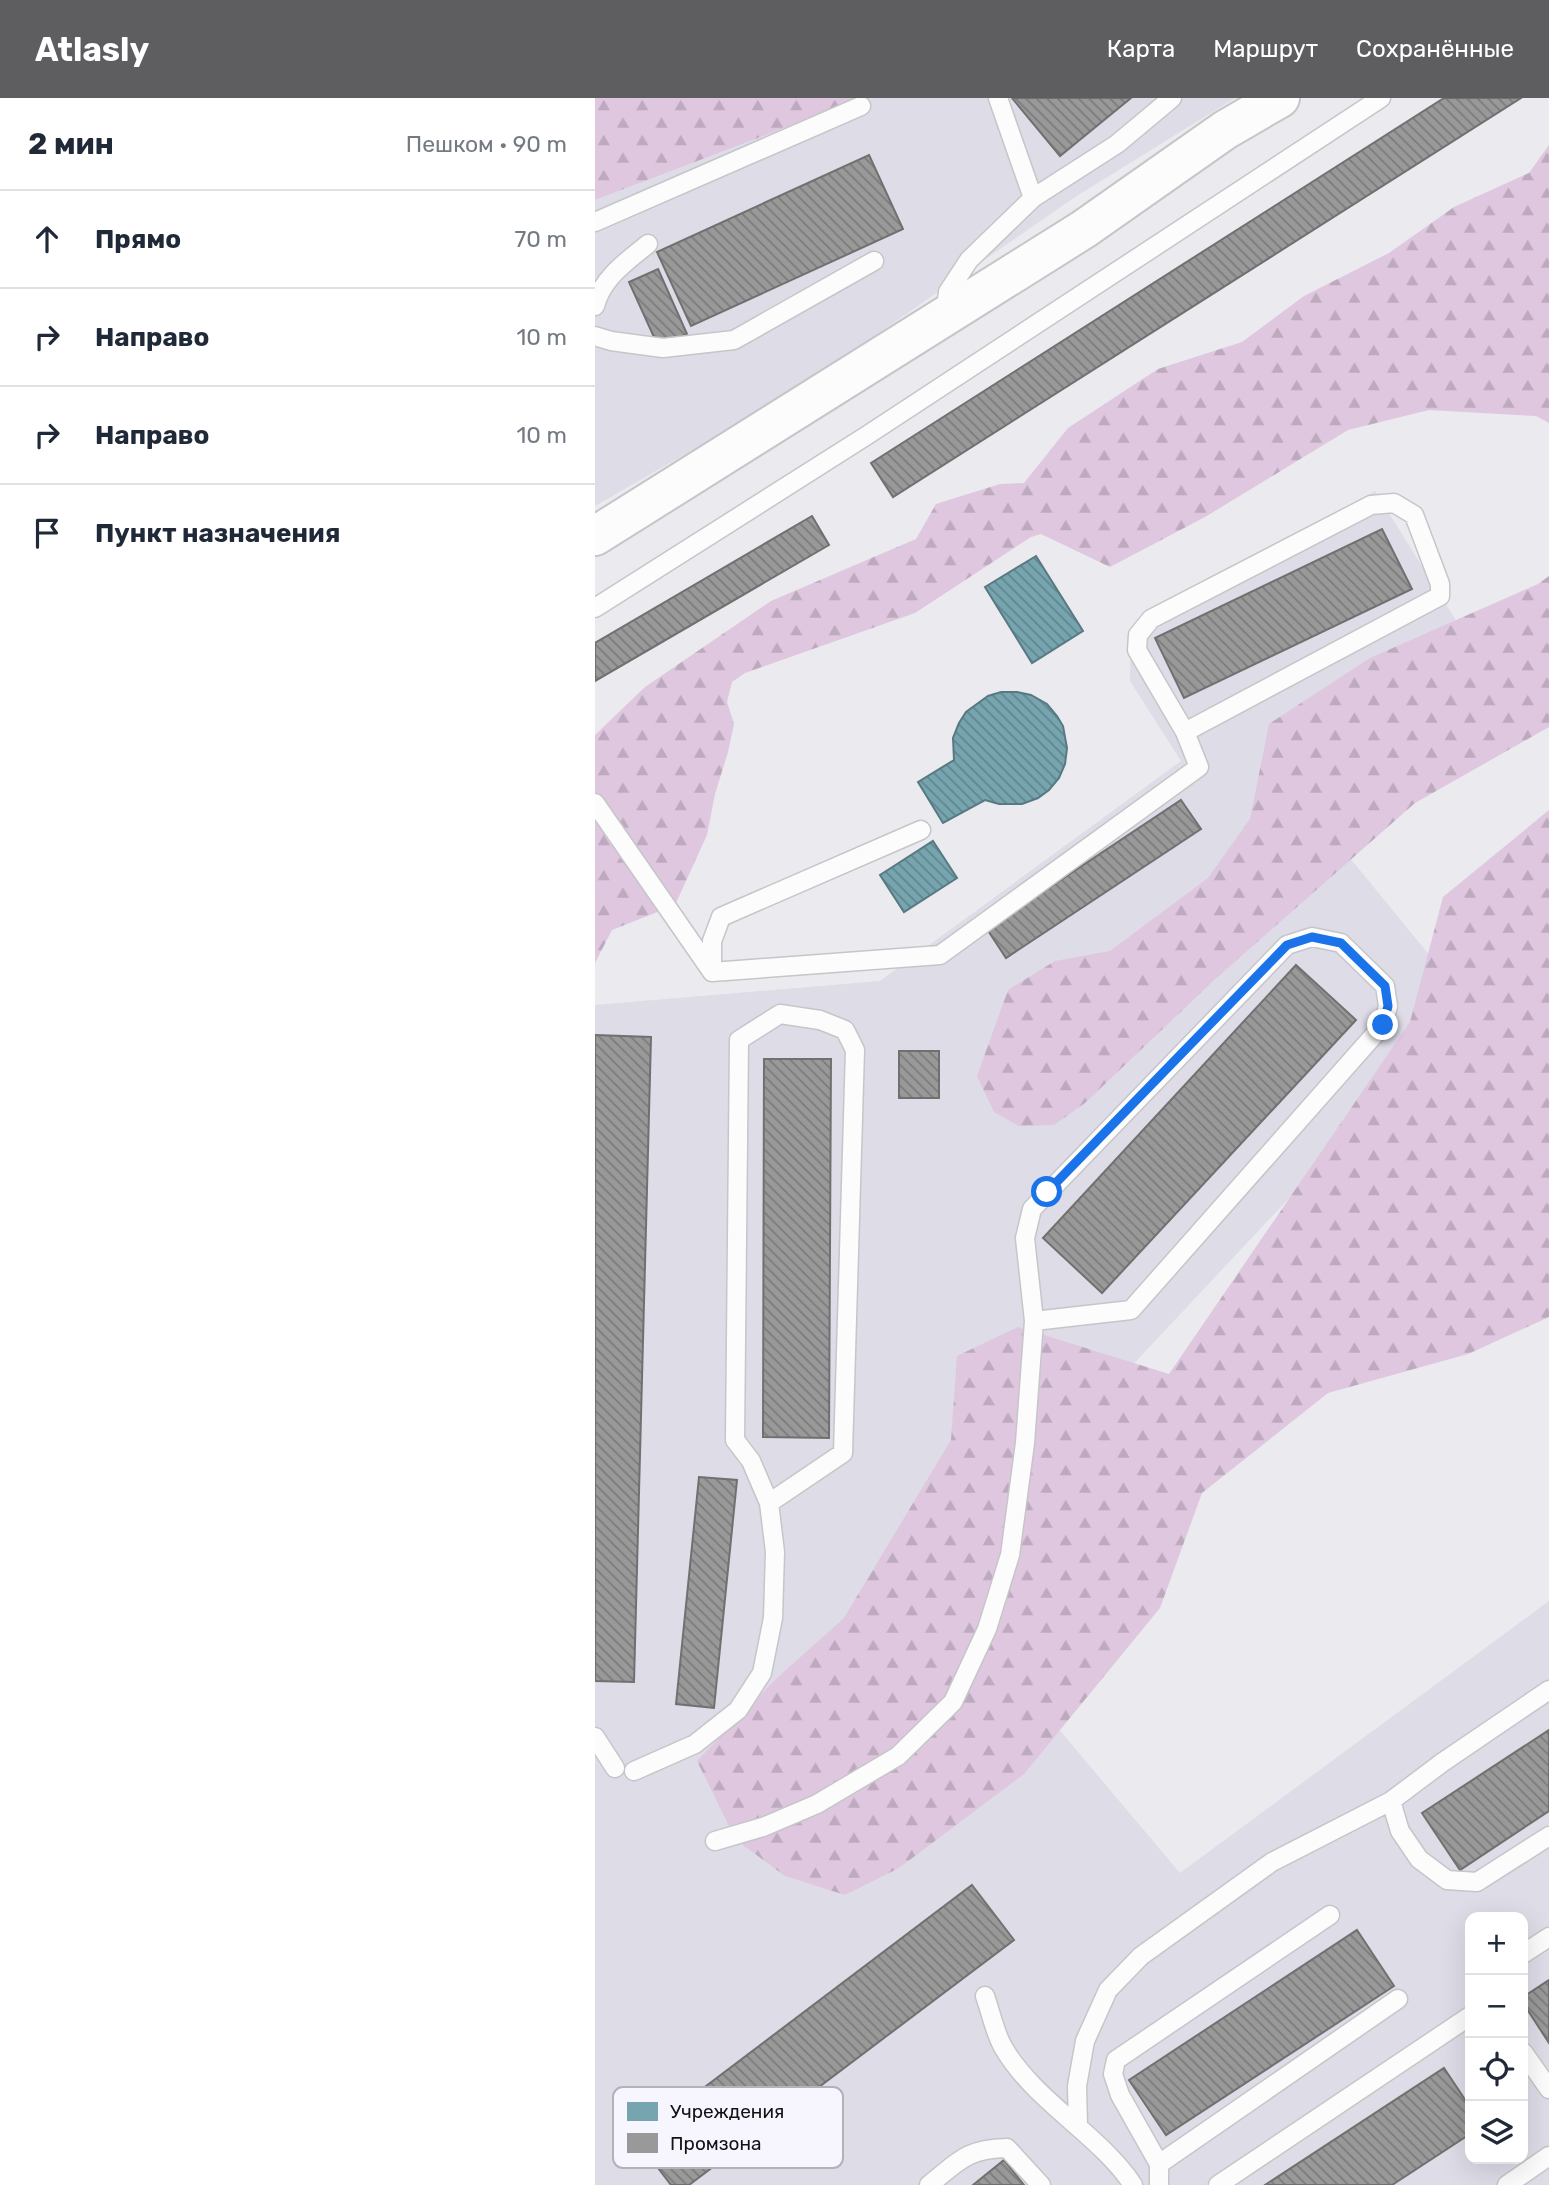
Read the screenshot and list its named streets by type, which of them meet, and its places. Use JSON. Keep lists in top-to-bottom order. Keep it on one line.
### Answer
{"legend":["Учреждения","Промзона"],"page":{"header":"Atlasly","nav":["Карта","Маршрут","Сохранённые"],"heading":["2 мин","Пешком · 90 m"],"list":[["Прямо","70 m"],["Направо","10 m"],["Направо","10 m"],"Пункт назначения"],"map_buttons":["+","−"]}}
